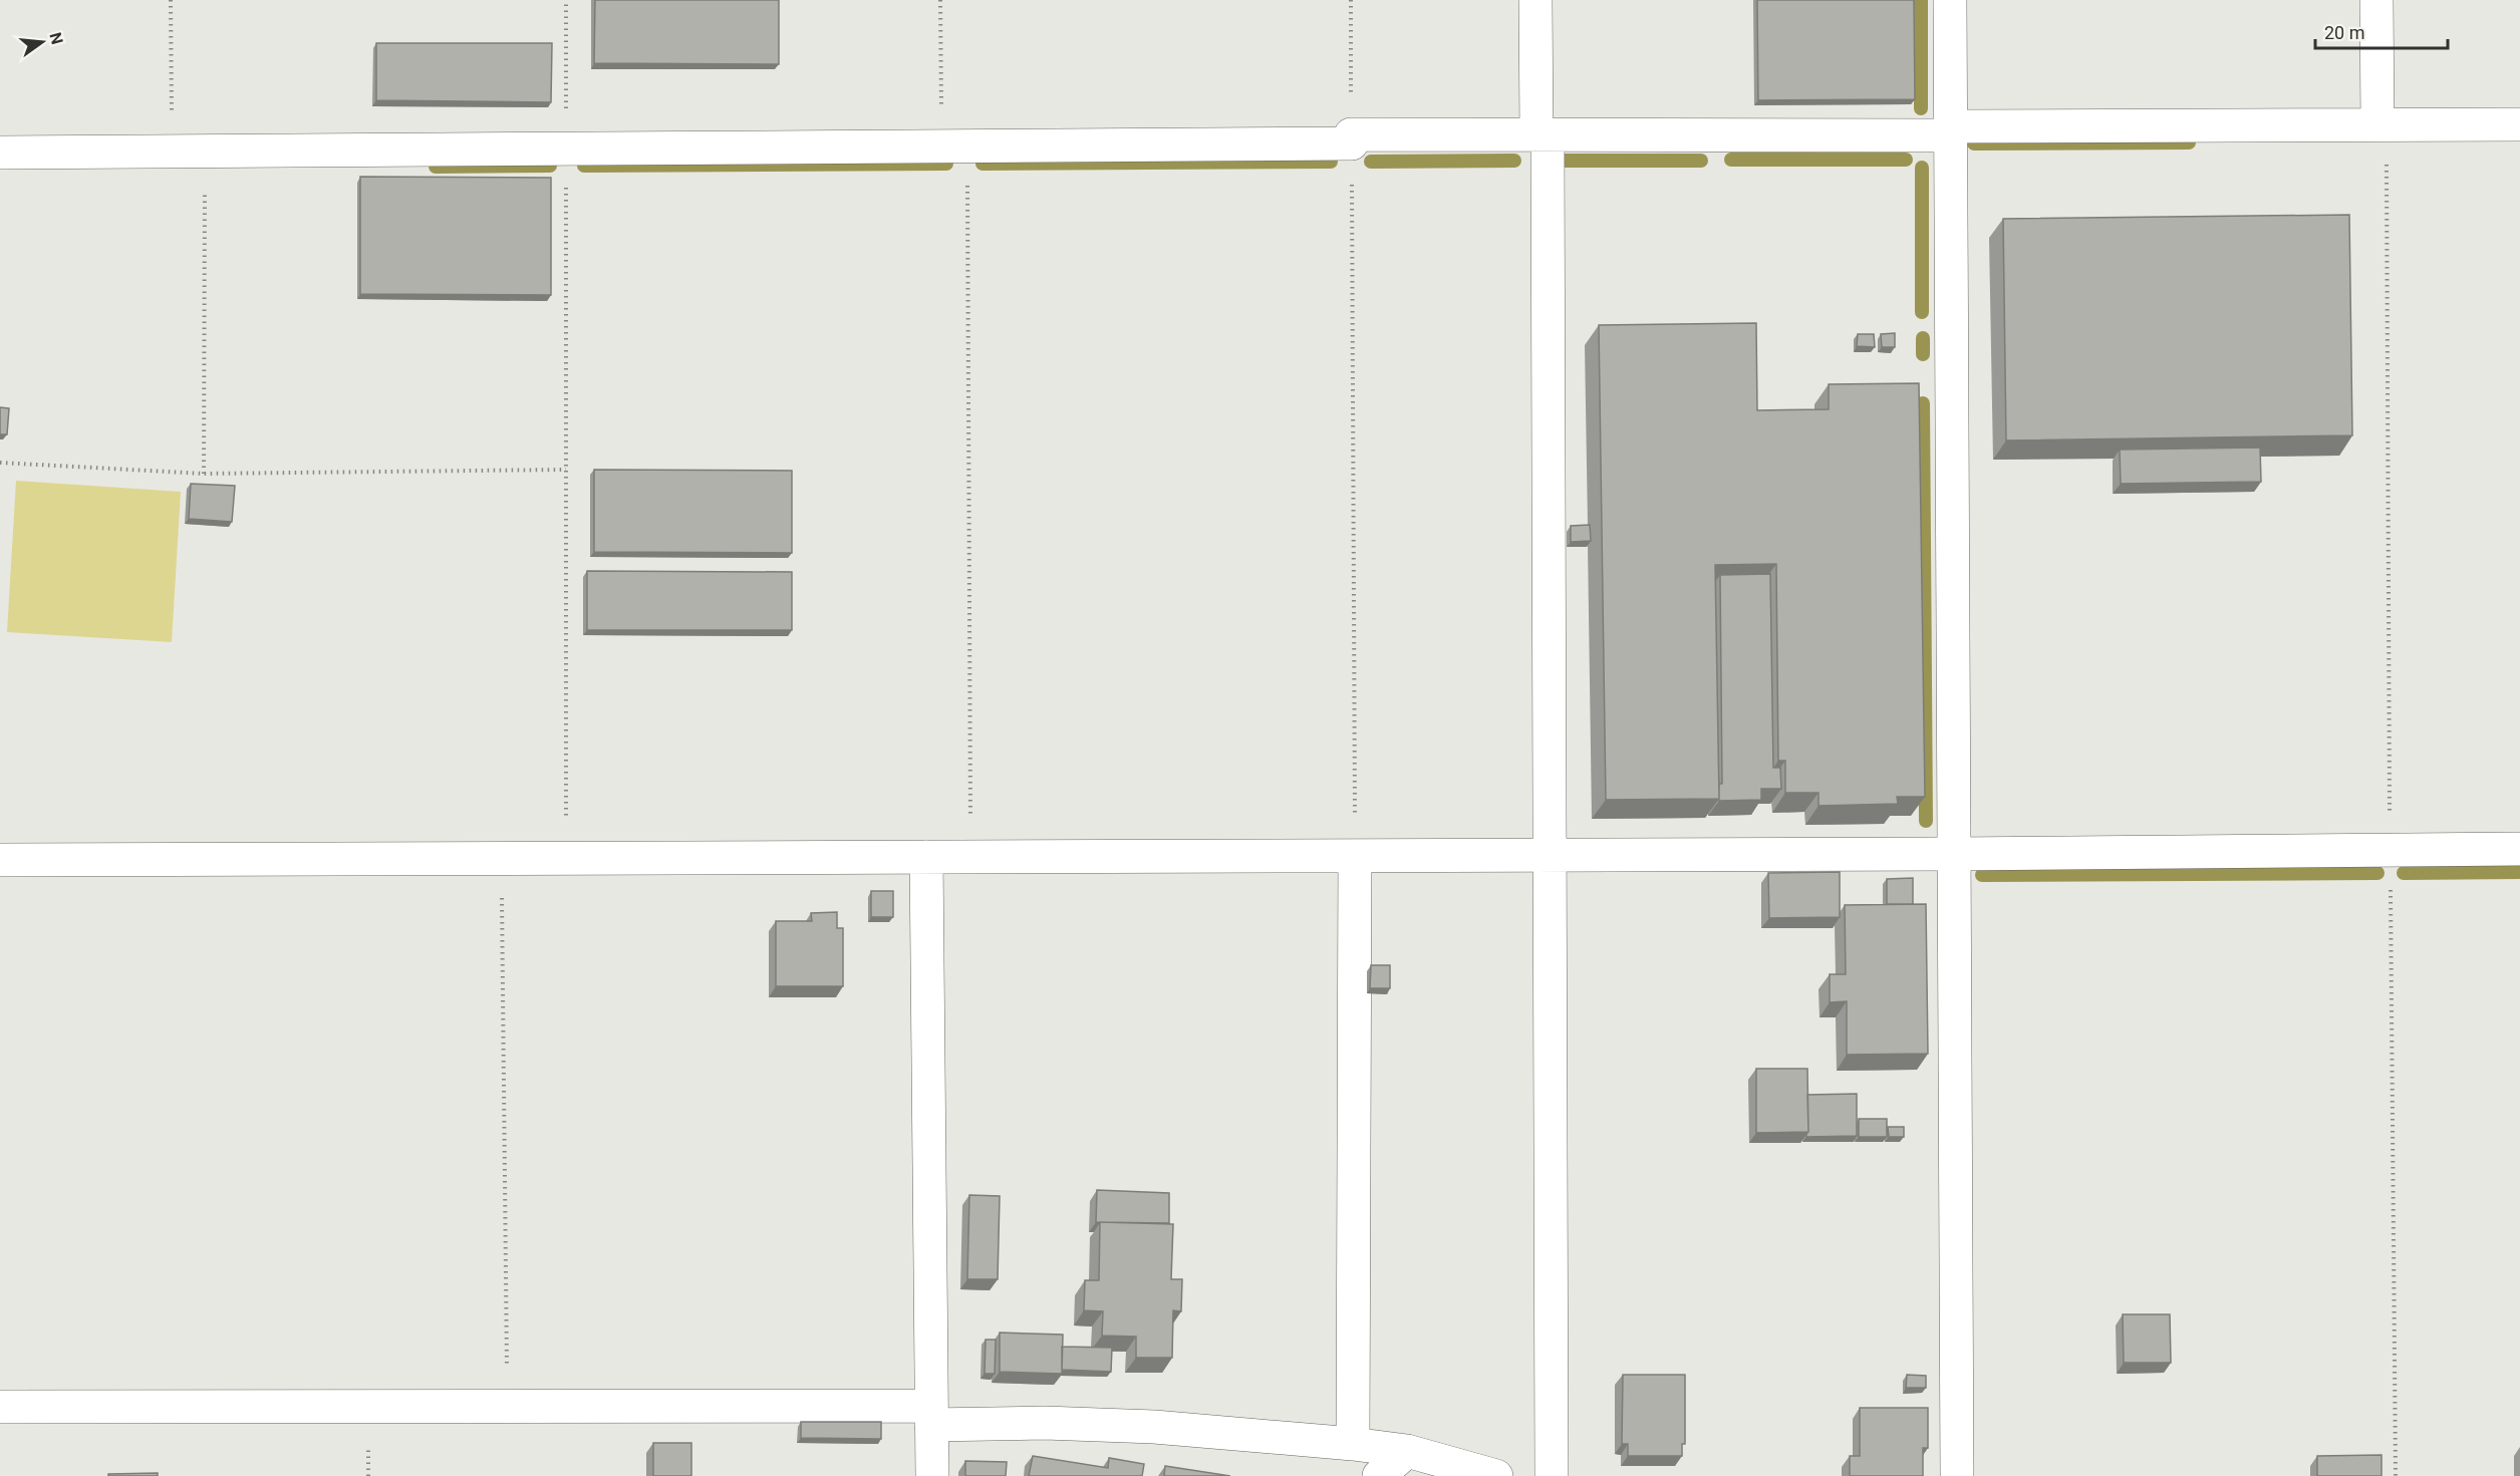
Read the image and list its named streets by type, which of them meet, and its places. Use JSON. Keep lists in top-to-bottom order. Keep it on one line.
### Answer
{"scale_bar":"20 m","north":"right"}
